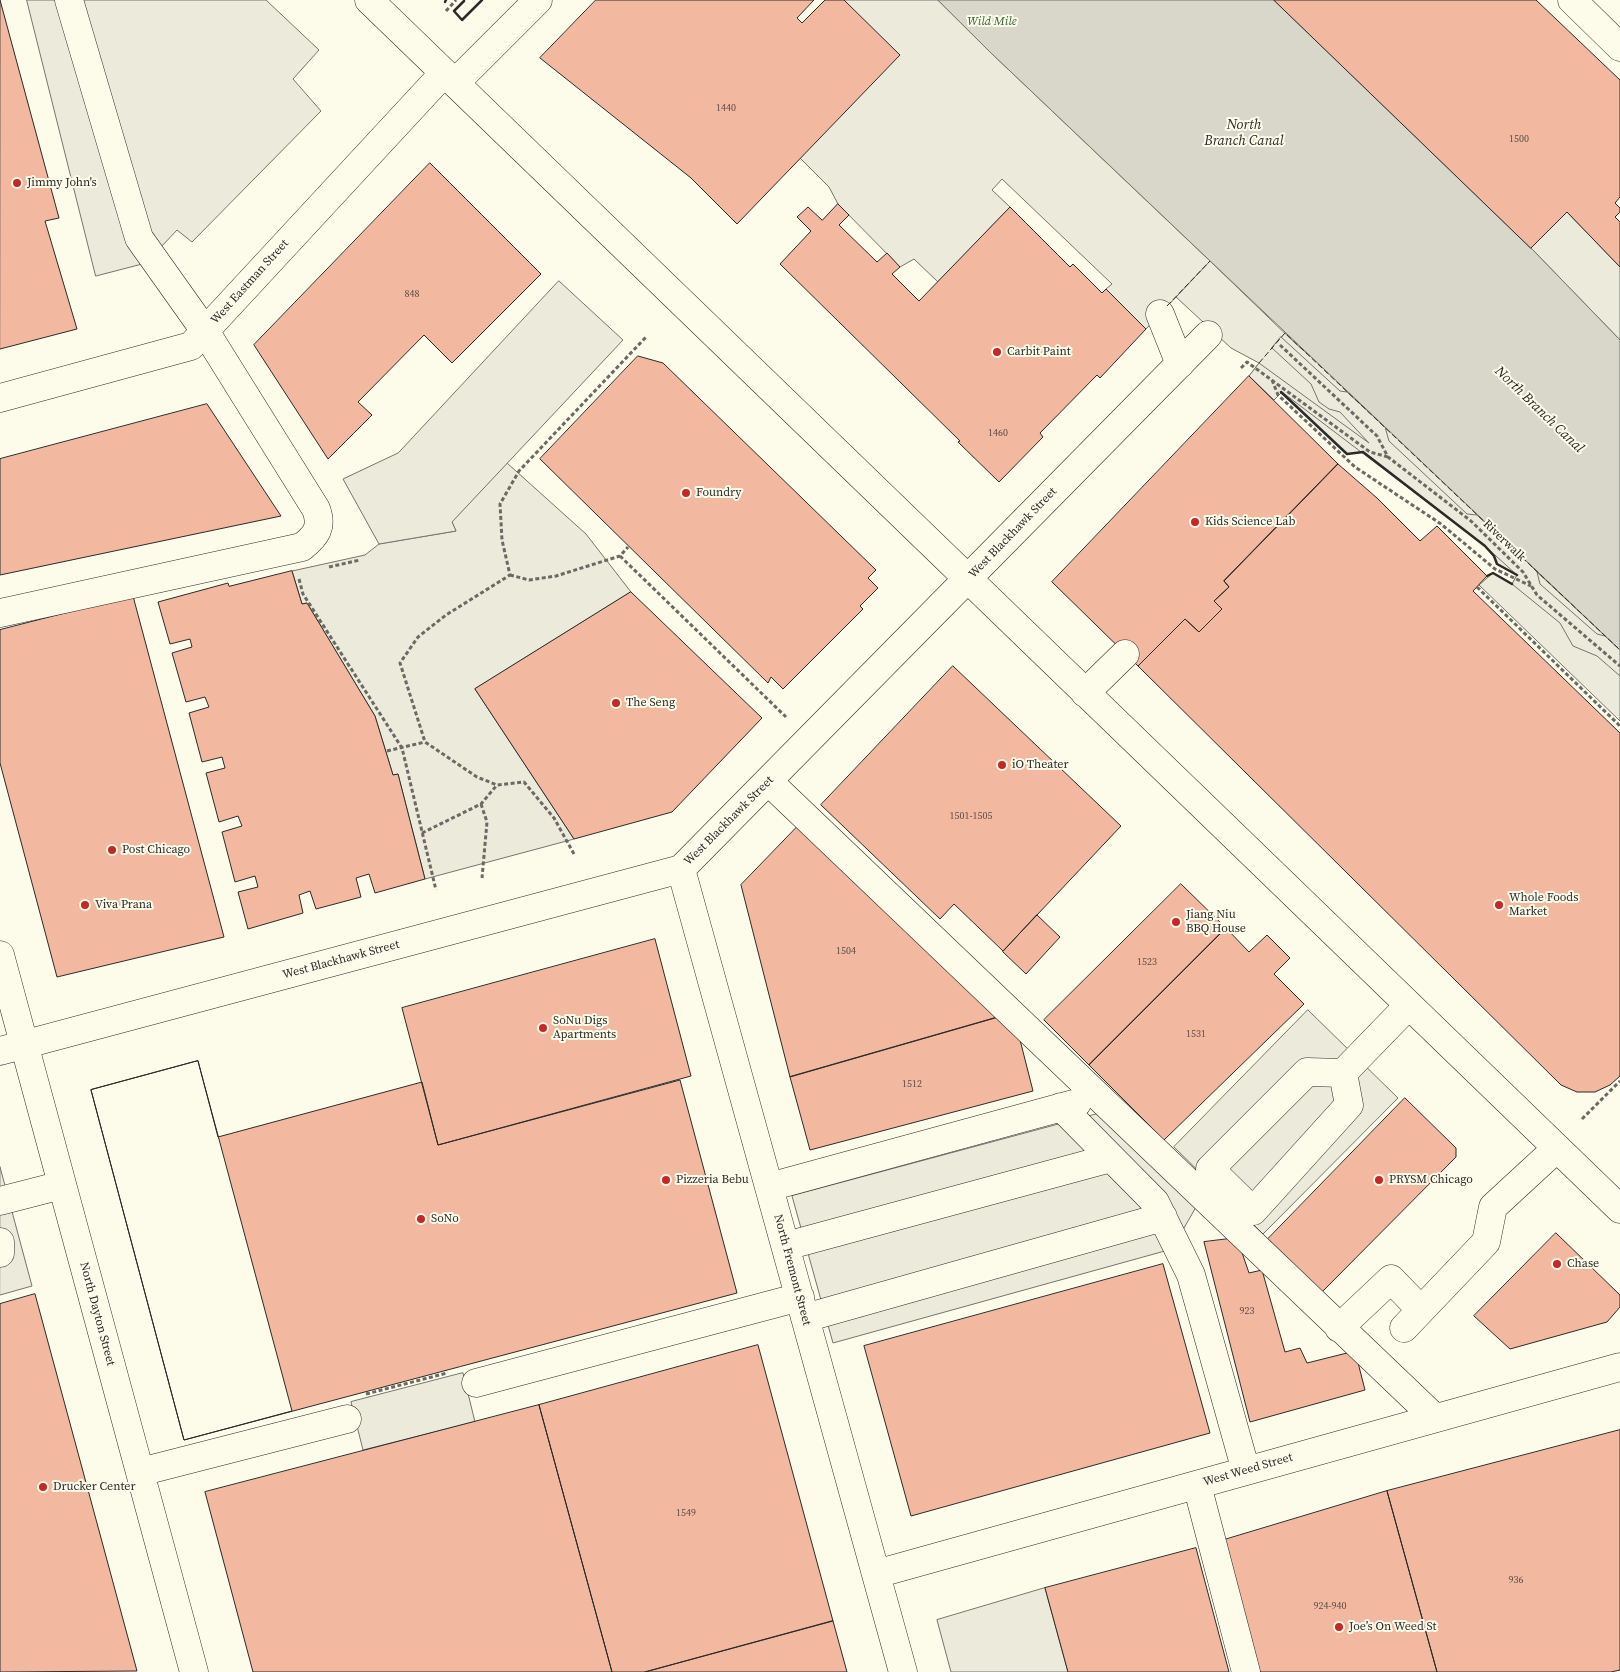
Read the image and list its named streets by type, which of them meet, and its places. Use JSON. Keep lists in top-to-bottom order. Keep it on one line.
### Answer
{"streets":{"street":["West Eastman Street","West Blackhawk Street","North Fremont Street","North Dayton Street","West Weed Street"],"path":["Riverwalk"]},"crossings":[["West Blackhawk Street","North Fremont Street"],["West Blackhawk Street","North Dayton Street"],["North Fremont Street","West Weed Street"]],"water":["North Branch Canal"],"parks":["Wild Mile"],"places":["Jimmy John's","Carbit Paint","Foundry","Kids Science Lab","The Seng","iO Theater","Post Chicago","Viva Prana","Whole Foods Market","Jiang Niu BBQ House","SoNu Digs Apartments","Pizzeria Bebu","PRYSM Chicago","SoNo","Chase","Drucker Center","Joe’s On Weed St"],"house_numbers":["1440","1500","848","1460","1501-1505","1504","1523","1531","1512","923","1549","936","924-940"]}
